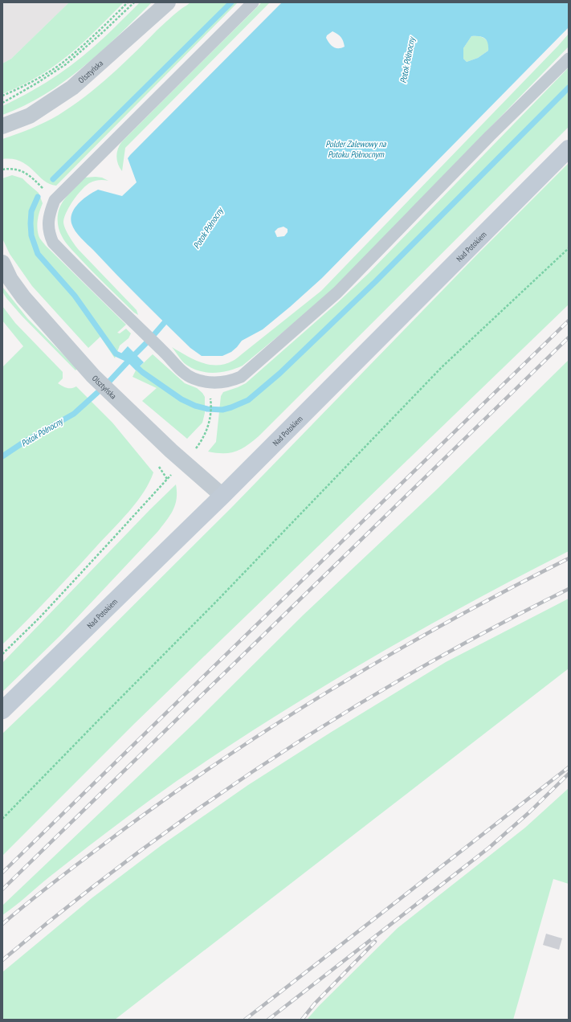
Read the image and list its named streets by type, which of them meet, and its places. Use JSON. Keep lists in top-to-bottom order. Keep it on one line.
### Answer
{"streets":{"main road":["Nad Potokiem"],"street":["Olsztyńska"]},"crossings":[["Olsztyńska","Nad Potokiem"]],"water":["Potok Północny","Polder Zalewowy na Potoku Północnym"]}
